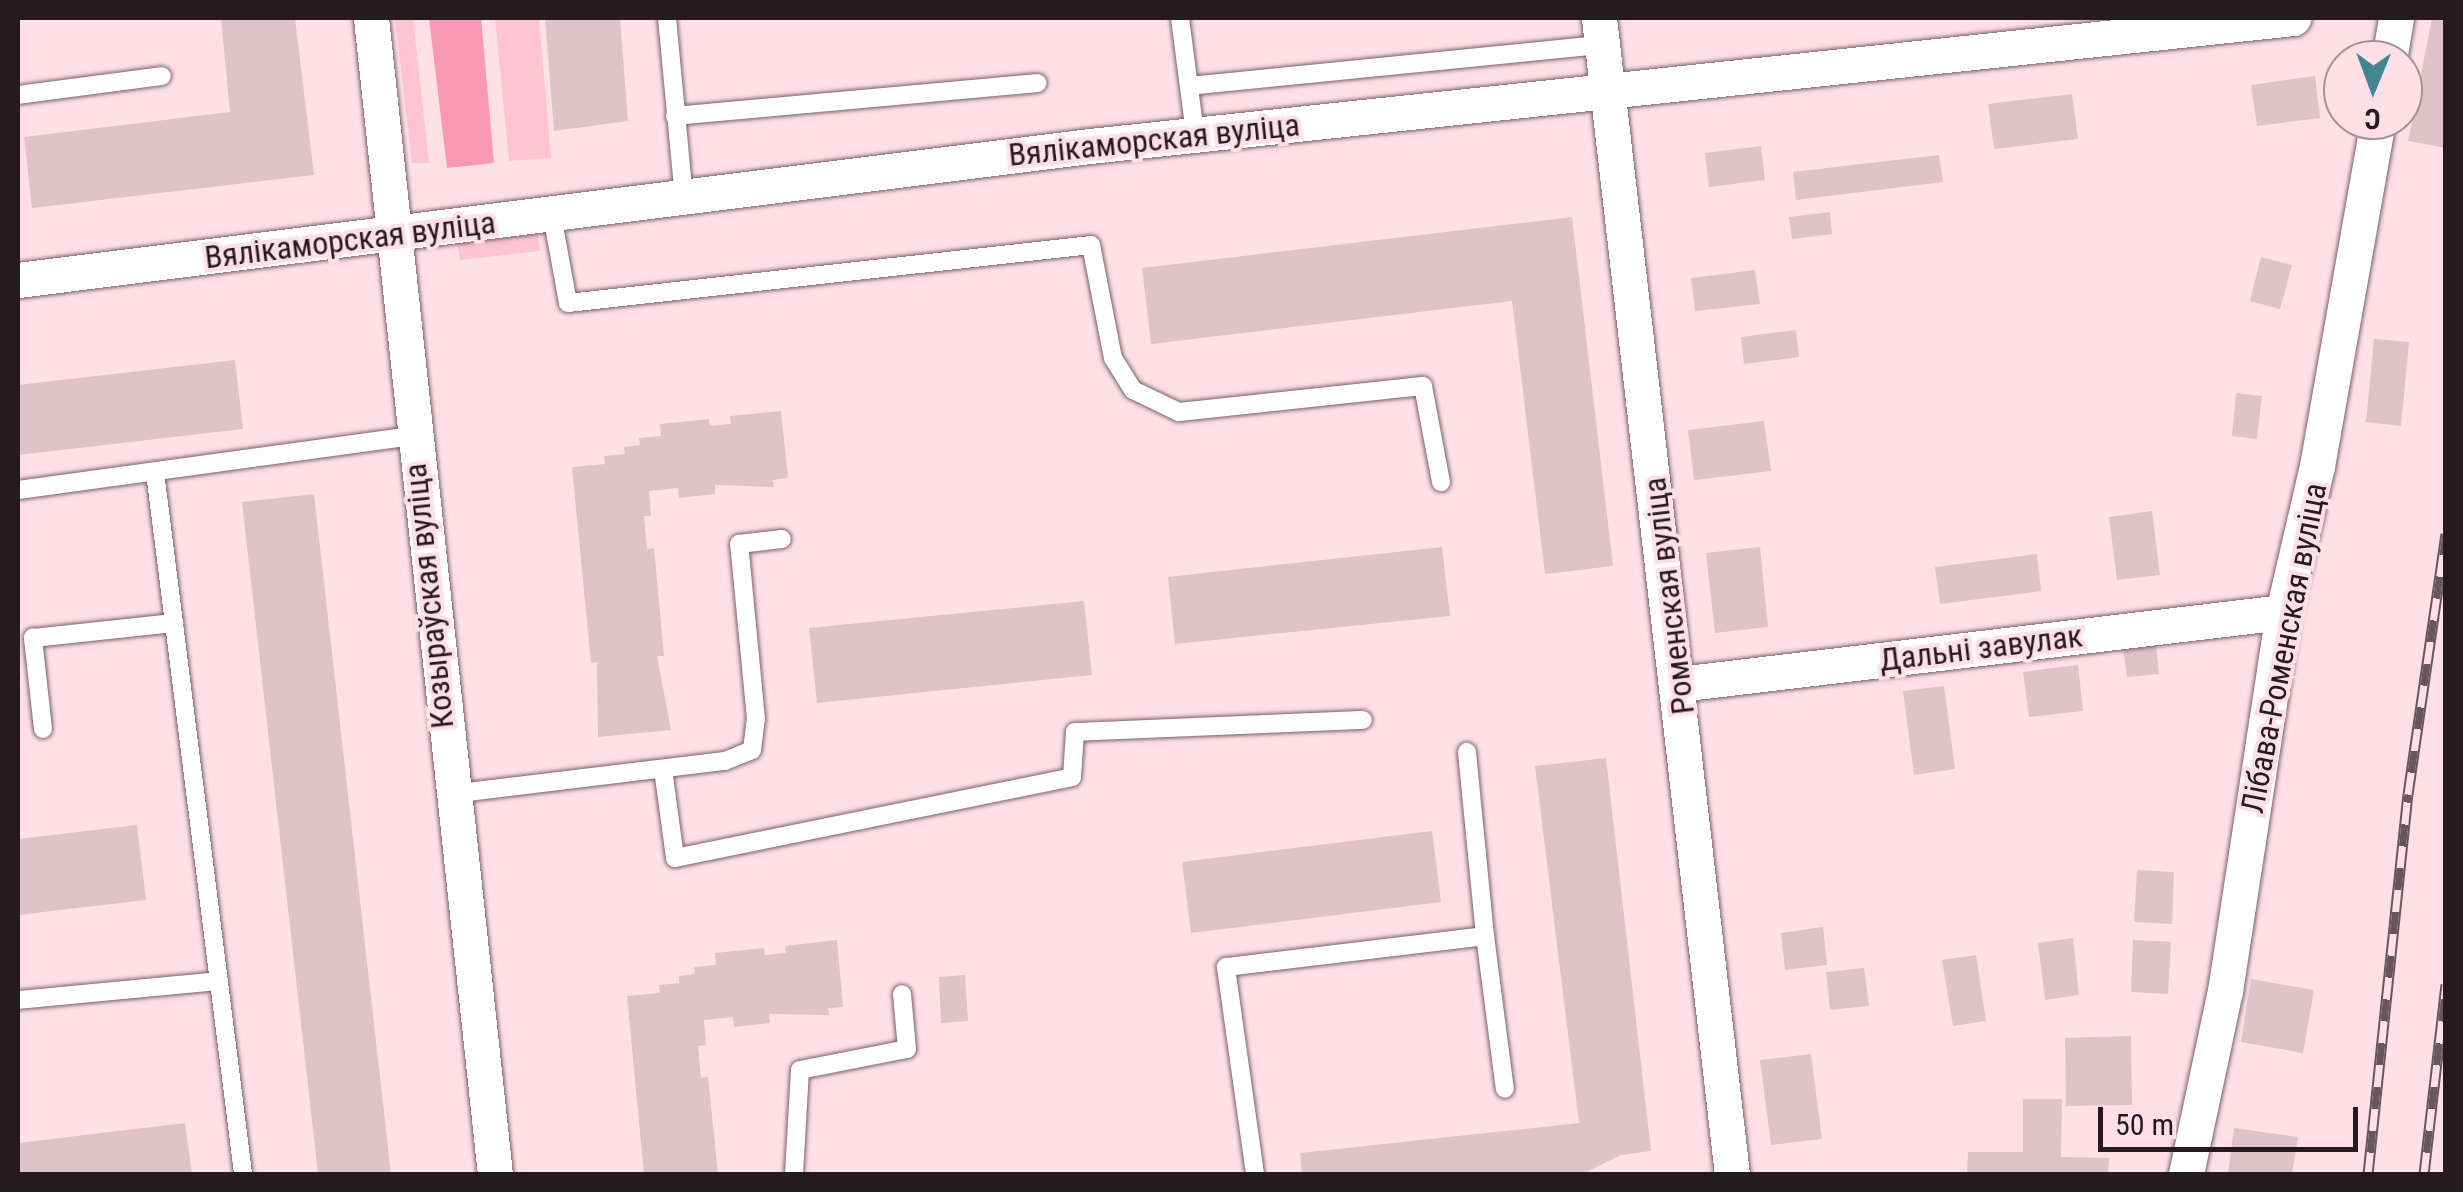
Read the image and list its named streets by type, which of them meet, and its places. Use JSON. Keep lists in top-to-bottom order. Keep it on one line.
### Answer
{"streets":{"street":["Вялікаморская вуліца","Козыраўская вуліца","Роменская вуліца","Дальні завулак","Лібава-Роменская вуліца"]},"crossings":[["Вялікаморская вуліца","Козыраўская вуліца"],["Вялікаморская вуліца","Роменская вуліца"],["Роменская вуліца","Дальні завулак"],["Дальні завулак","Лібава-Роменская вуліца"]],"scale_bar":"50 m","north":"bottom"}
